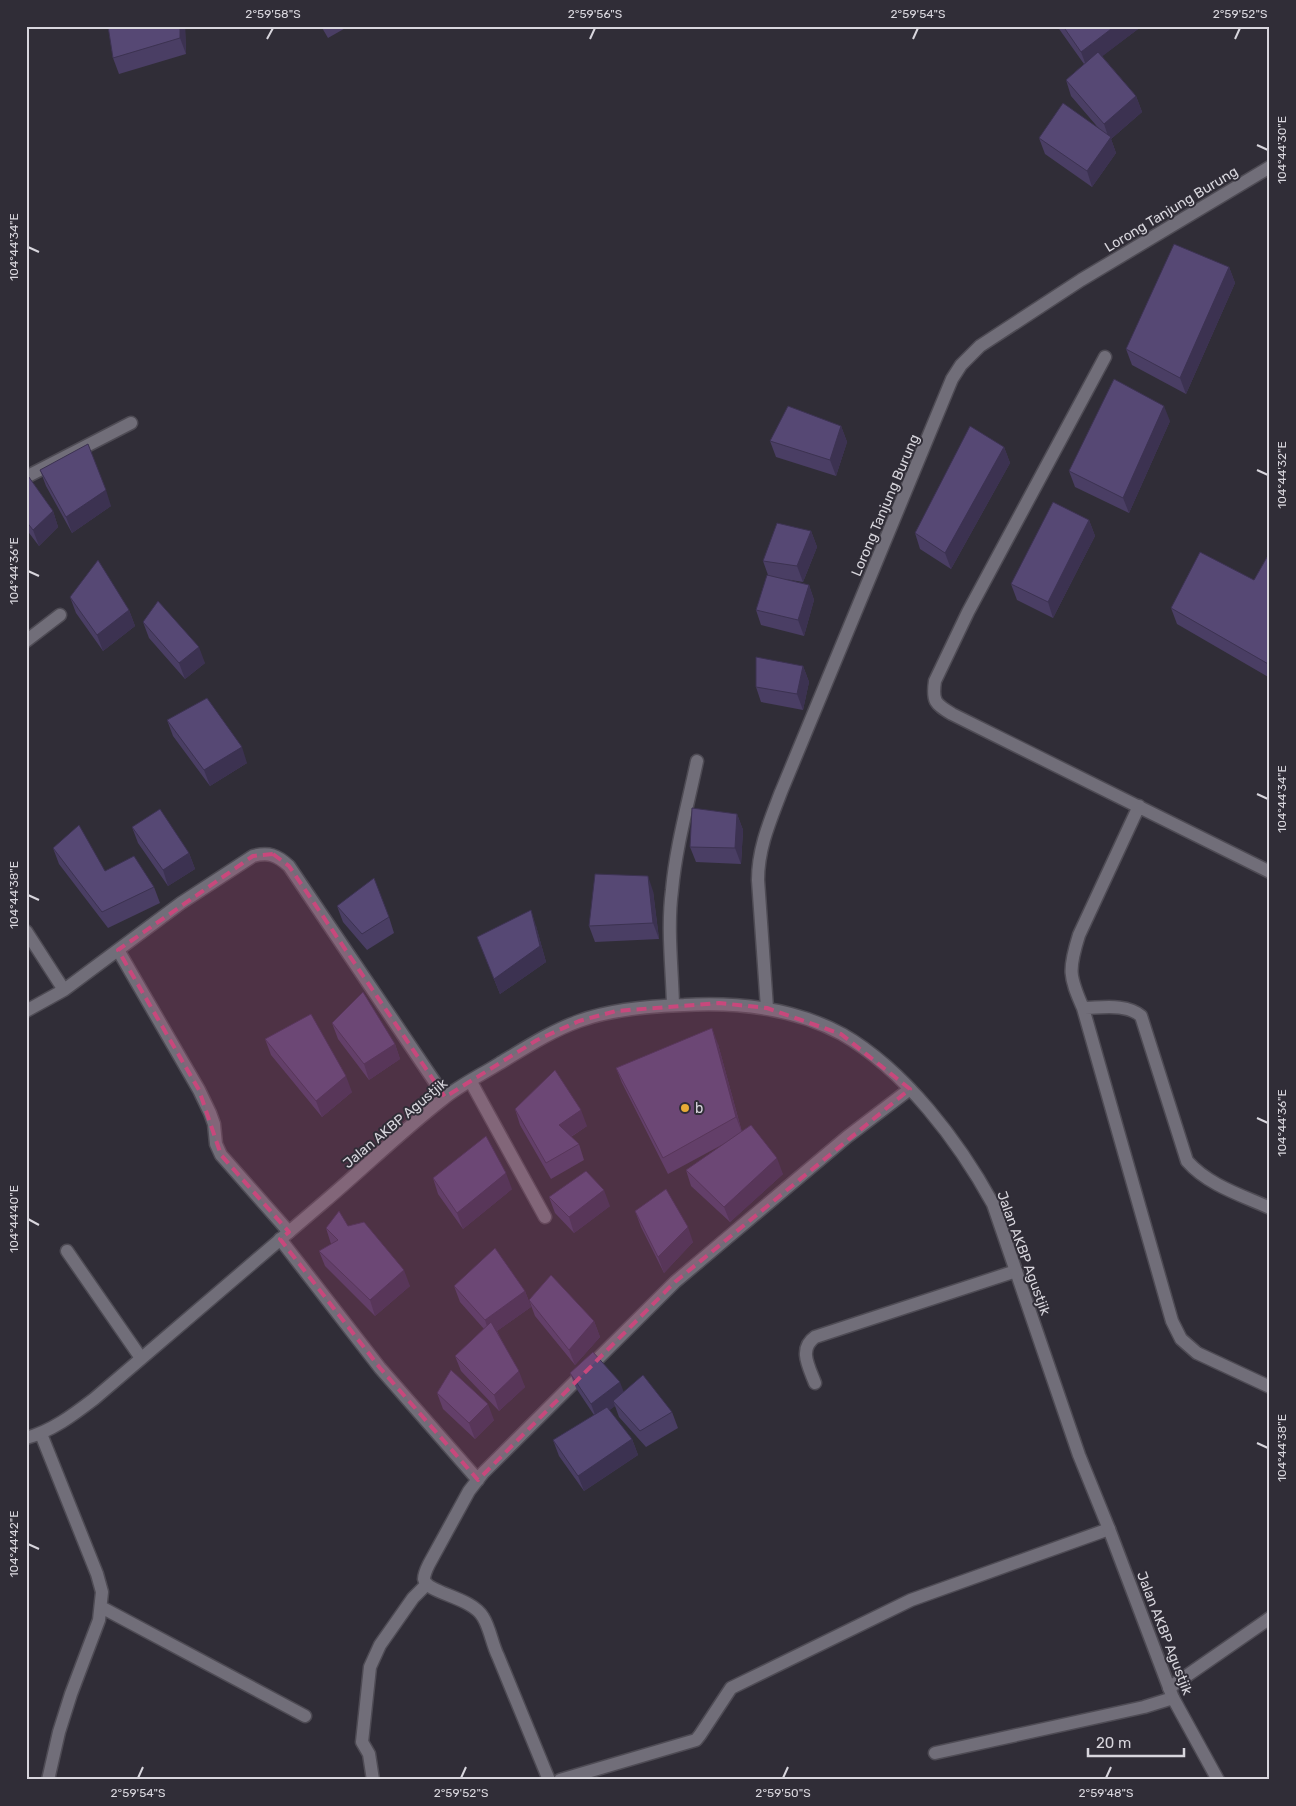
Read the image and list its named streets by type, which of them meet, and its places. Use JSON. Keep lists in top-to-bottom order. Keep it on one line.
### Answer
{"streets":{"street":["Lorong Tanjung Burung","Jalan AKBP Agustjik"]},"crossings":[["Lorong Tanjung Burung","Jalan AKBP Agustjik"]],"places":["b"],"scale_bar":"20 m","coordinates":["2°59'58\"S","2°59'56\"S","2°59'54\"S","2°59'52\"S","104°44'30\"E","104°44'34\"E","104°44'32\"E","104°44'36\"E","104°44'38\"E","104°44'40\"E","104°44'42\"E","2°59'50\"S","2°59'48\"S"]}
